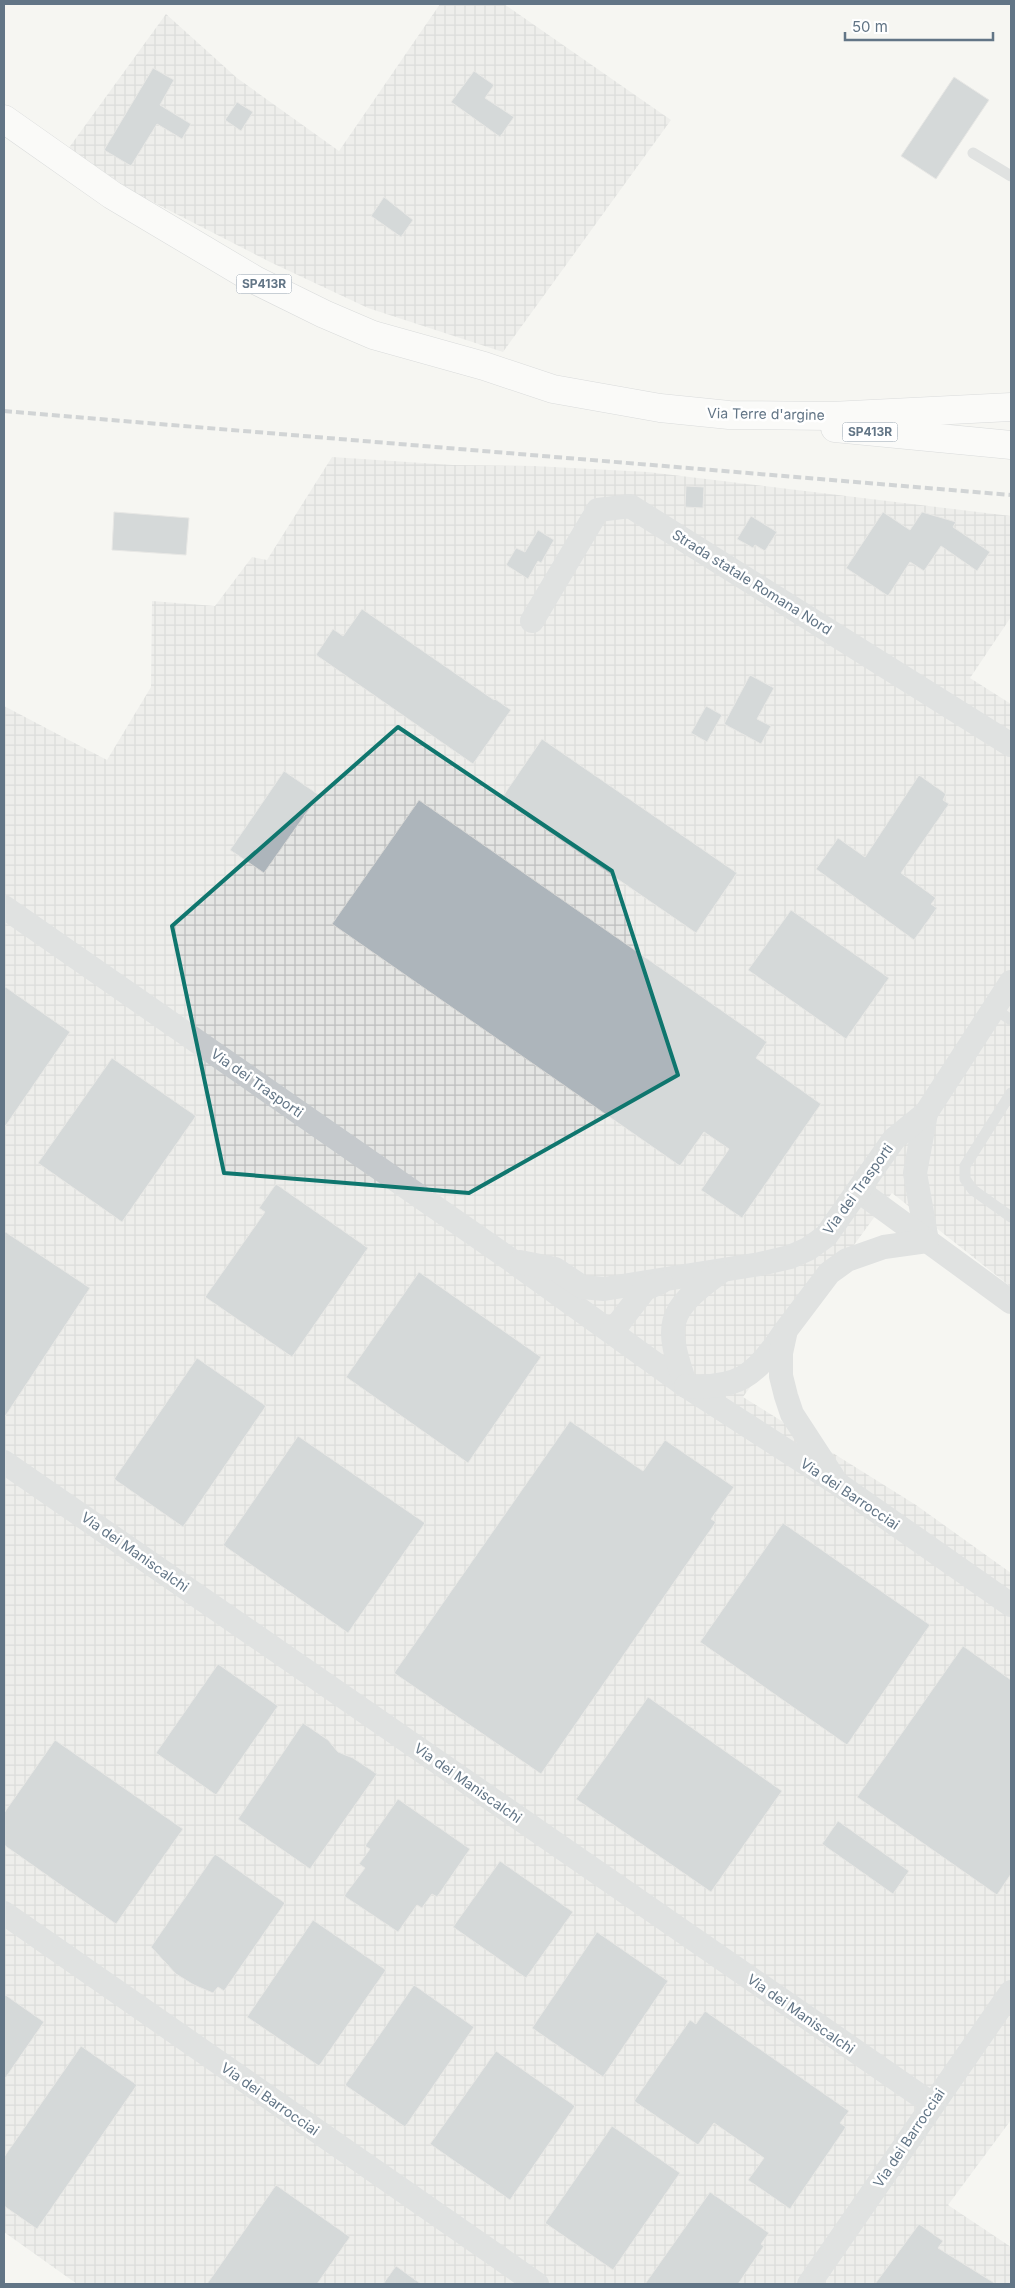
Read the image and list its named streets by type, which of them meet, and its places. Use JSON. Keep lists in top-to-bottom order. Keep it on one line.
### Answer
{"streets":{"main road":["SP413R","Via Terre d'argine"],"street":["Strada statale Romana Nord","Via dei Trasporti","Via dei Barrocciai","Via dei Maniscalchi"]},"crossings":[["SP413R","Via Terre d'argine"],["Via dei Trasporti","Via dei Barrocciai"],["Via dei Barrocciai","Via dei Maniscalchi"]],"scale_bar":"50 m"}
